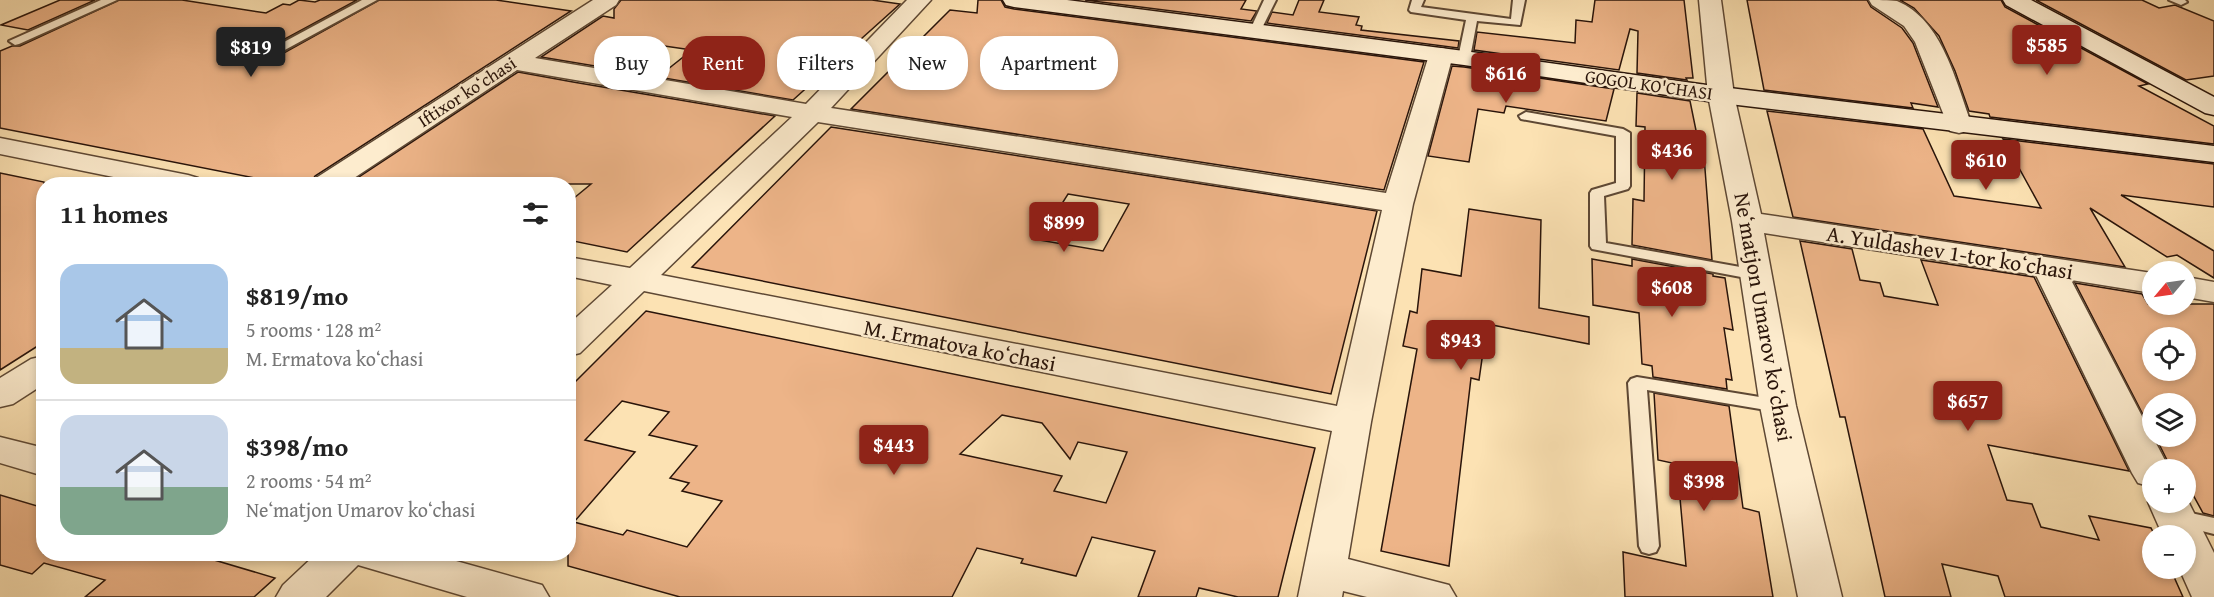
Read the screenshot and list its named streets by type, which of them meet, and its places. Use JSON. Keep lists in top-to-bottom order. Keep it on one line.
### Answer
{"streets":{"street":["GOGOL KO'CHASI","Iftixor koʻchasi","A. Yuldashev 1-tor koʻchasi","Neʻmatjon Umarov koʻchasi","M. Ermatova koʻchasi"]},"crossings":[["GOGOL KO'CHASI","Neʻmatjon Umarov koʻchasi"],["A. Yuldashev 1-tor koʻchasi","Neʻmatjon Umarov koʻchasi"]],"north":"bottom left","page":{"price":["$585","$819","$616","$436","$610","$899","$608","$943","$657","$443","$398"],"chip":["Buy","Rent","Filters","New","Apartment"],"heading":"11 homes","list":[{"name":"$819/mo","note":"5 rooms · 128 m² · M. Ermatova koʻchasi"},{"name":"$398/mo","note":"2 rooms · 54 m² · Neʻmatjon Umarov koʻchasi"}],"map_buttons":["+","−"]}}
